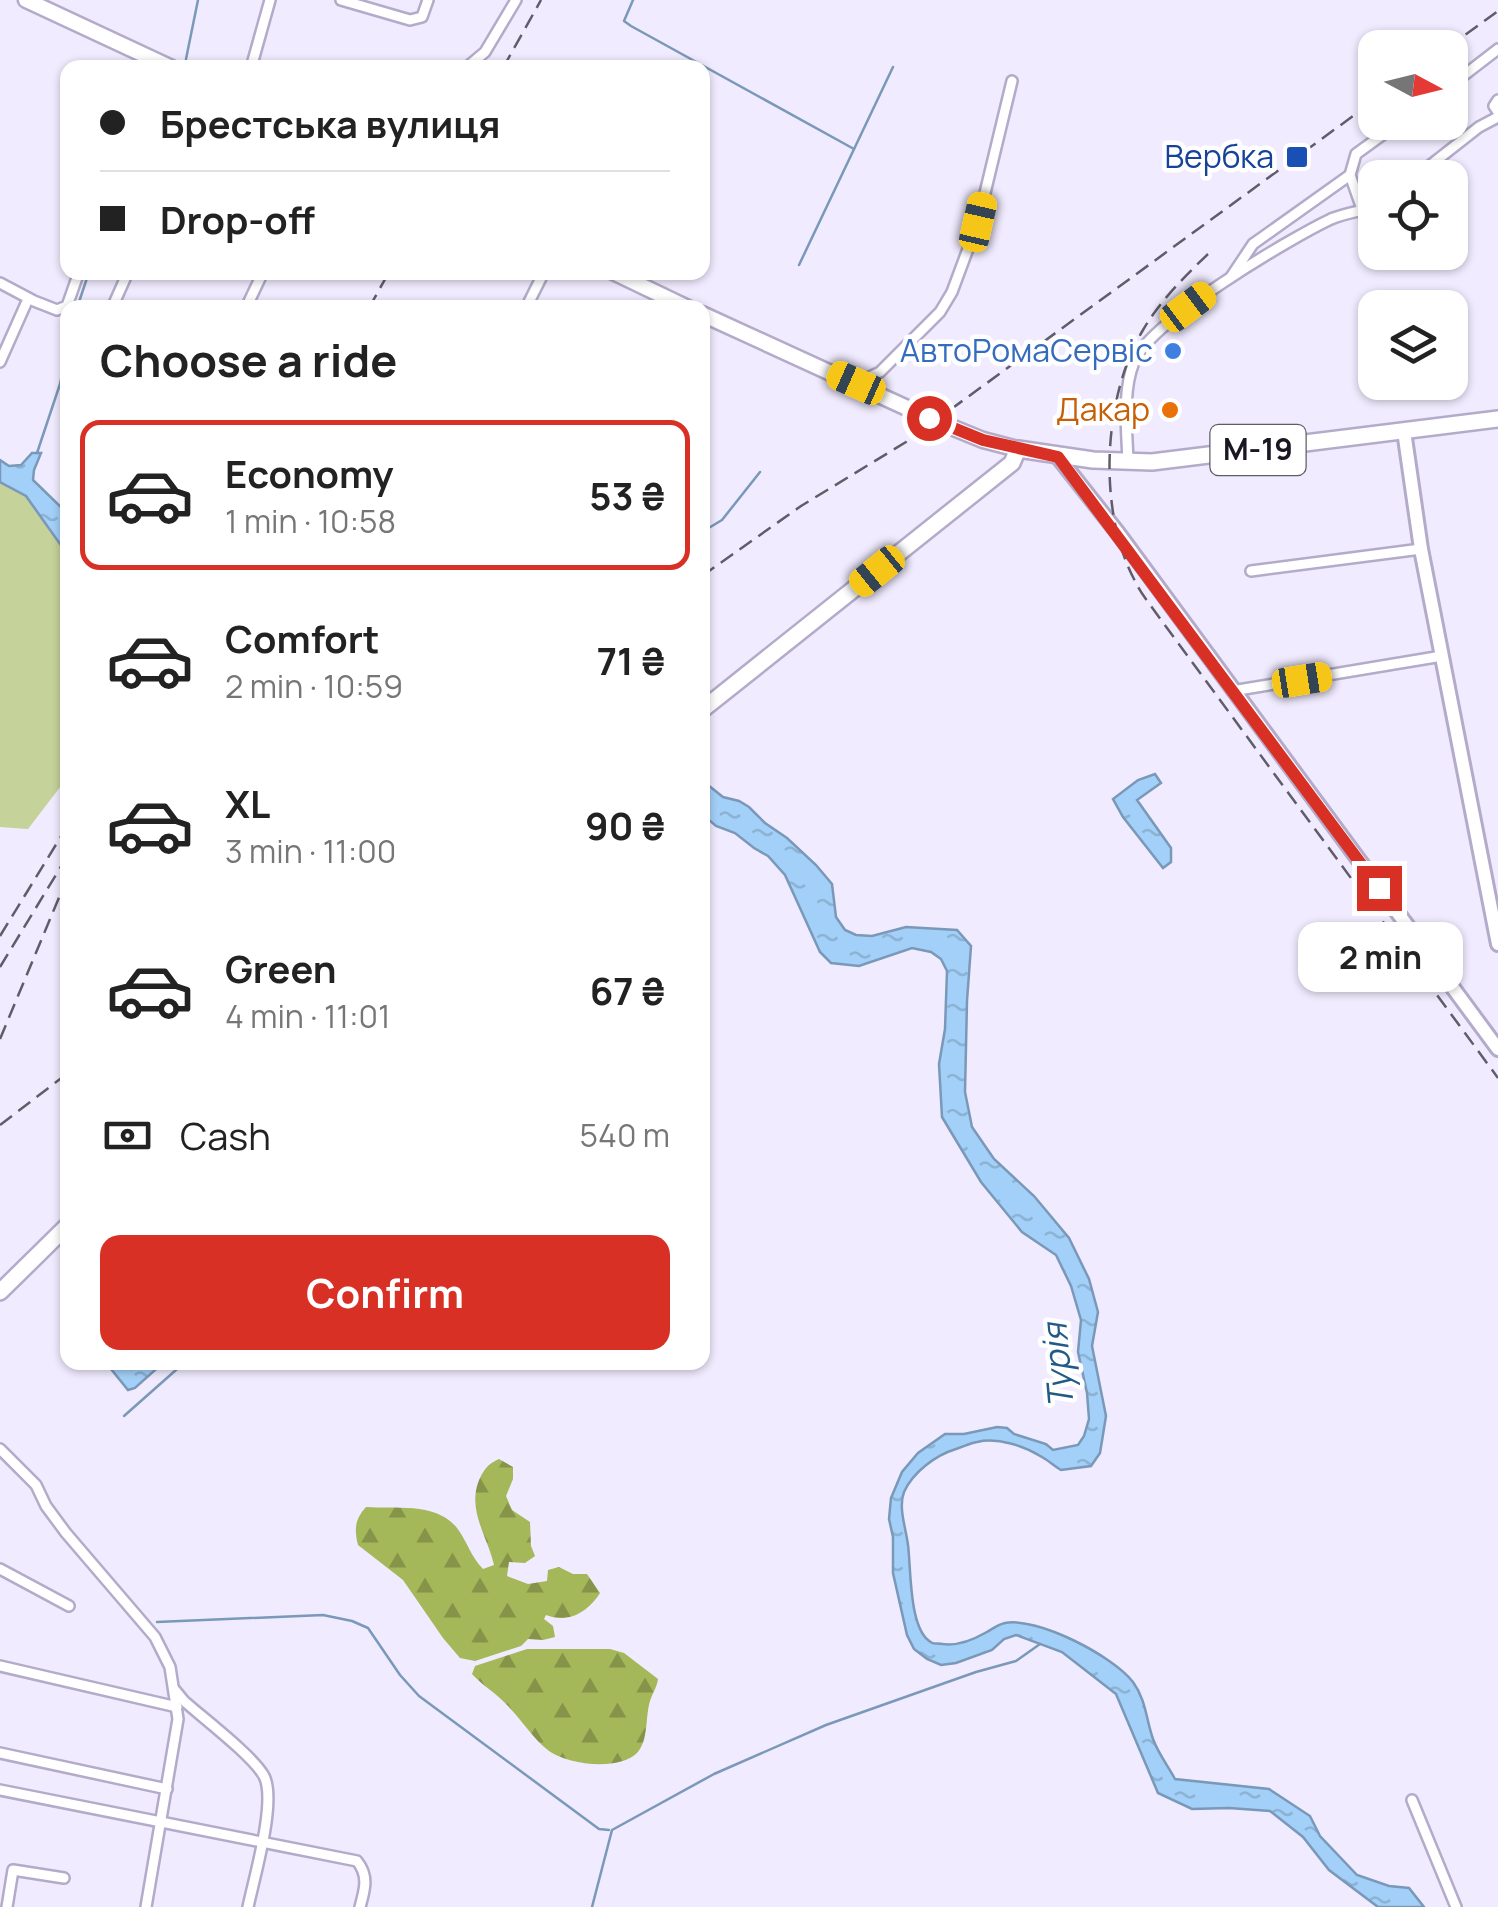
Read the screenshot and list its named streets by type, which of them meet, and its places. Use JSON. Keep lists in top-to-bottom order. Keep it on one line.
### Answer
{"streets":{"highway":["М-19"]},"water":["Турія"],"places":{"transit":["Вербка"],"other":["АвтоРомаСервіс","Дакар"]},"north":"right","page":{"banner":["Брестська вулиця","Drop-off"],"heading":"Choose a ride","list":[{"name":"Economy","note":"1 min · 10:58","value":"53 ₴"},{"name":"Comfort","note":"2 min · 10:59","value":"71 ₴"},{"name":"XL","note":"3 min · 11:00","value":"90 ₴"},{"name":"Green","note":"4 min · 11:01","value":"67 ₴"}],"bubble":"2 min","pay":["Cash","540 m"],"buttons":"Confirm"}}
